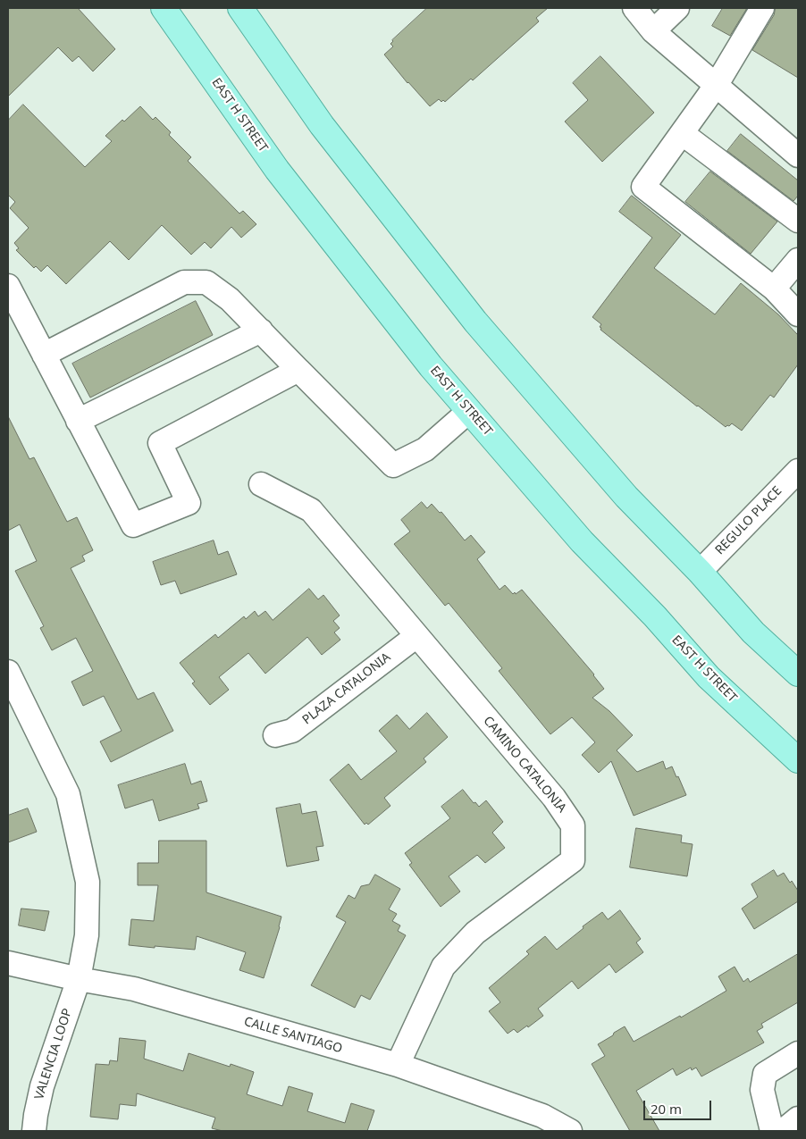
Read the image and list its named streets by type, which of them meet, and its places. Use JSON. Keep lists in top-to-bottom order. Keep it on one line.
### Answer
{"streets":{"main road":["EAST H STREET"],"street":["REGULO PLACE","PLAZA CATALONIA","CAMINO CATALONIA","CALLE SANTIAGO","VALENCIA LOOP"]},"crossings":[["PLAZA CATALONIA","CAMINO CATALONIA"],["CAMINO CATALONIA","CALLE SANTIAGO"],["CALLE SANTIAGO","VALENCIA LOOP"]],"scale_bar":"20 m"}
